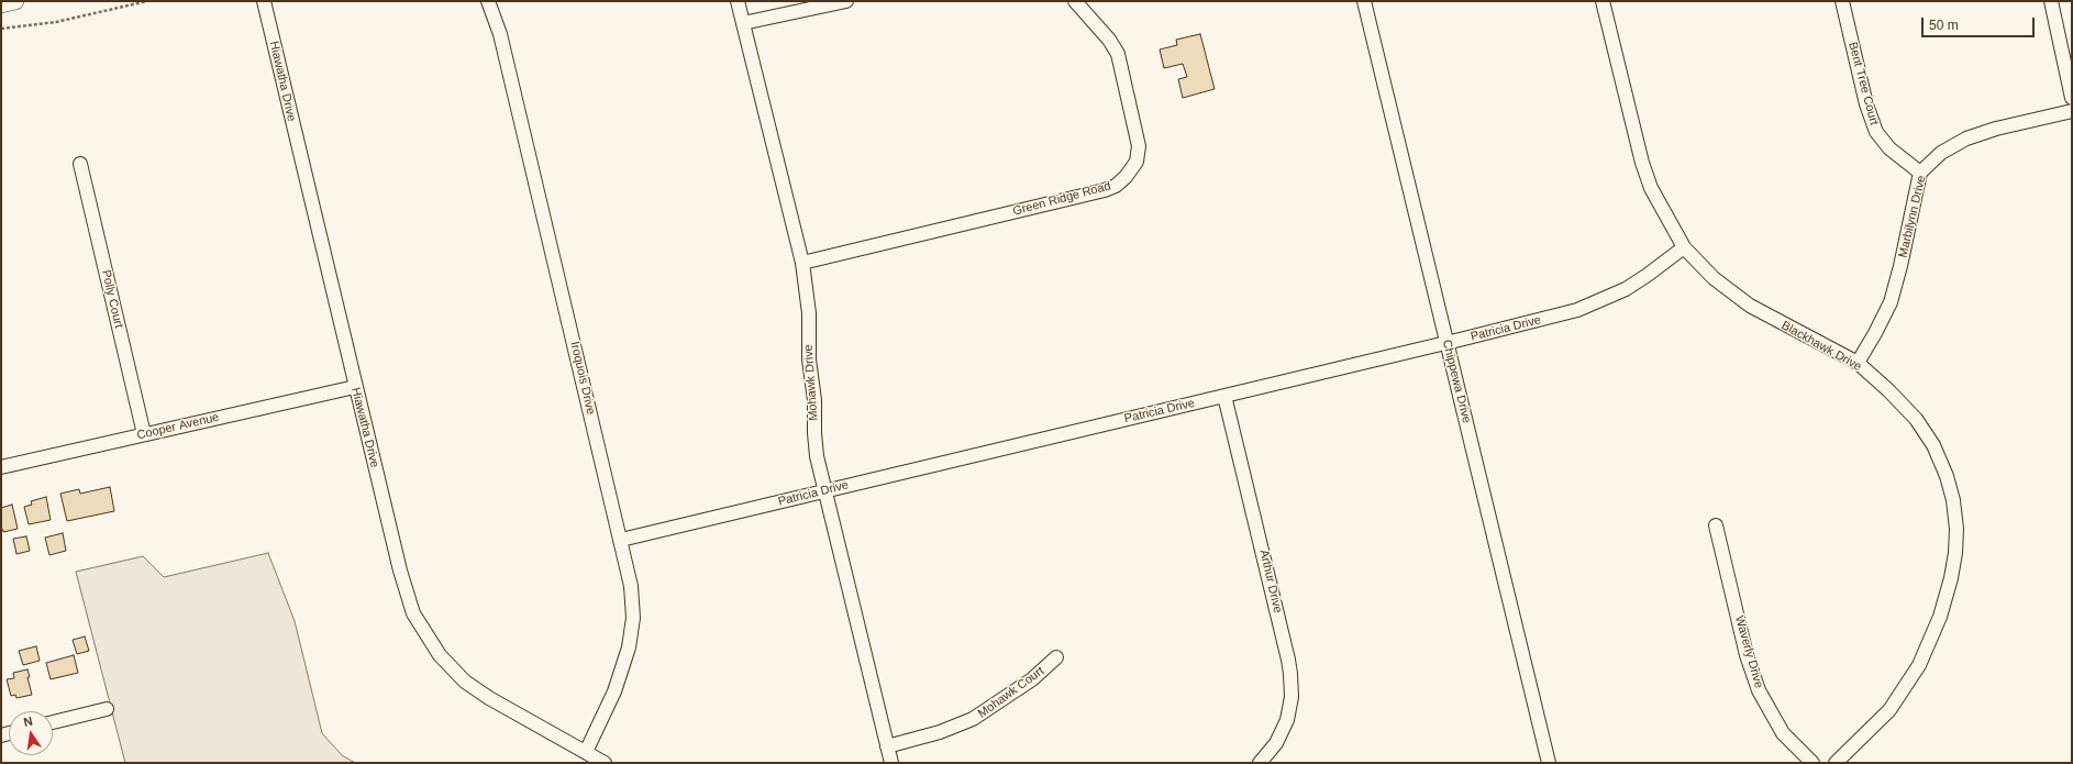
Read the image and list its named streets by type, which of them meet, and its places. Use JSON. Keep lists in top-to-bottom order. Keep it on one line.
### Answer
{"streets":{"street":["Hiawatha Drive","Bent Tree Court","Green Ridge Road","Marbilynn Drive","Polly Court","Patricia Drive","Blackhawk Drive","Iroquois Drive","Chippewa Drive","Mohawk Drive","Cooper Avenue","Arthur Drive","Waverly Drive","Mohawk Court"]},"crossings":[["Hiawatha Drive","Iroquois Drive"],["Hiawatha Drive","Cooper Avenue"],["Bent Tree Court","Marbilynn Drive"],["Green Ridge Road","Mohawk Drive"],["Marbilynn Drive","Blackhawk Drive"],["Polly Court","Cooper Avenue"],["Patricia Drive","Blackhawk Drive"],["Patricia Drive","Iroquois Drive"],["Patricia Drive","Chippewa Drive"],["Patricia Drive","Mohawk Drive"],["Patricia Drive","Arthur Drive"],["Mohawk Drive","Mohawk Court"]],"scale_bar":"50 m","north":"top"}
